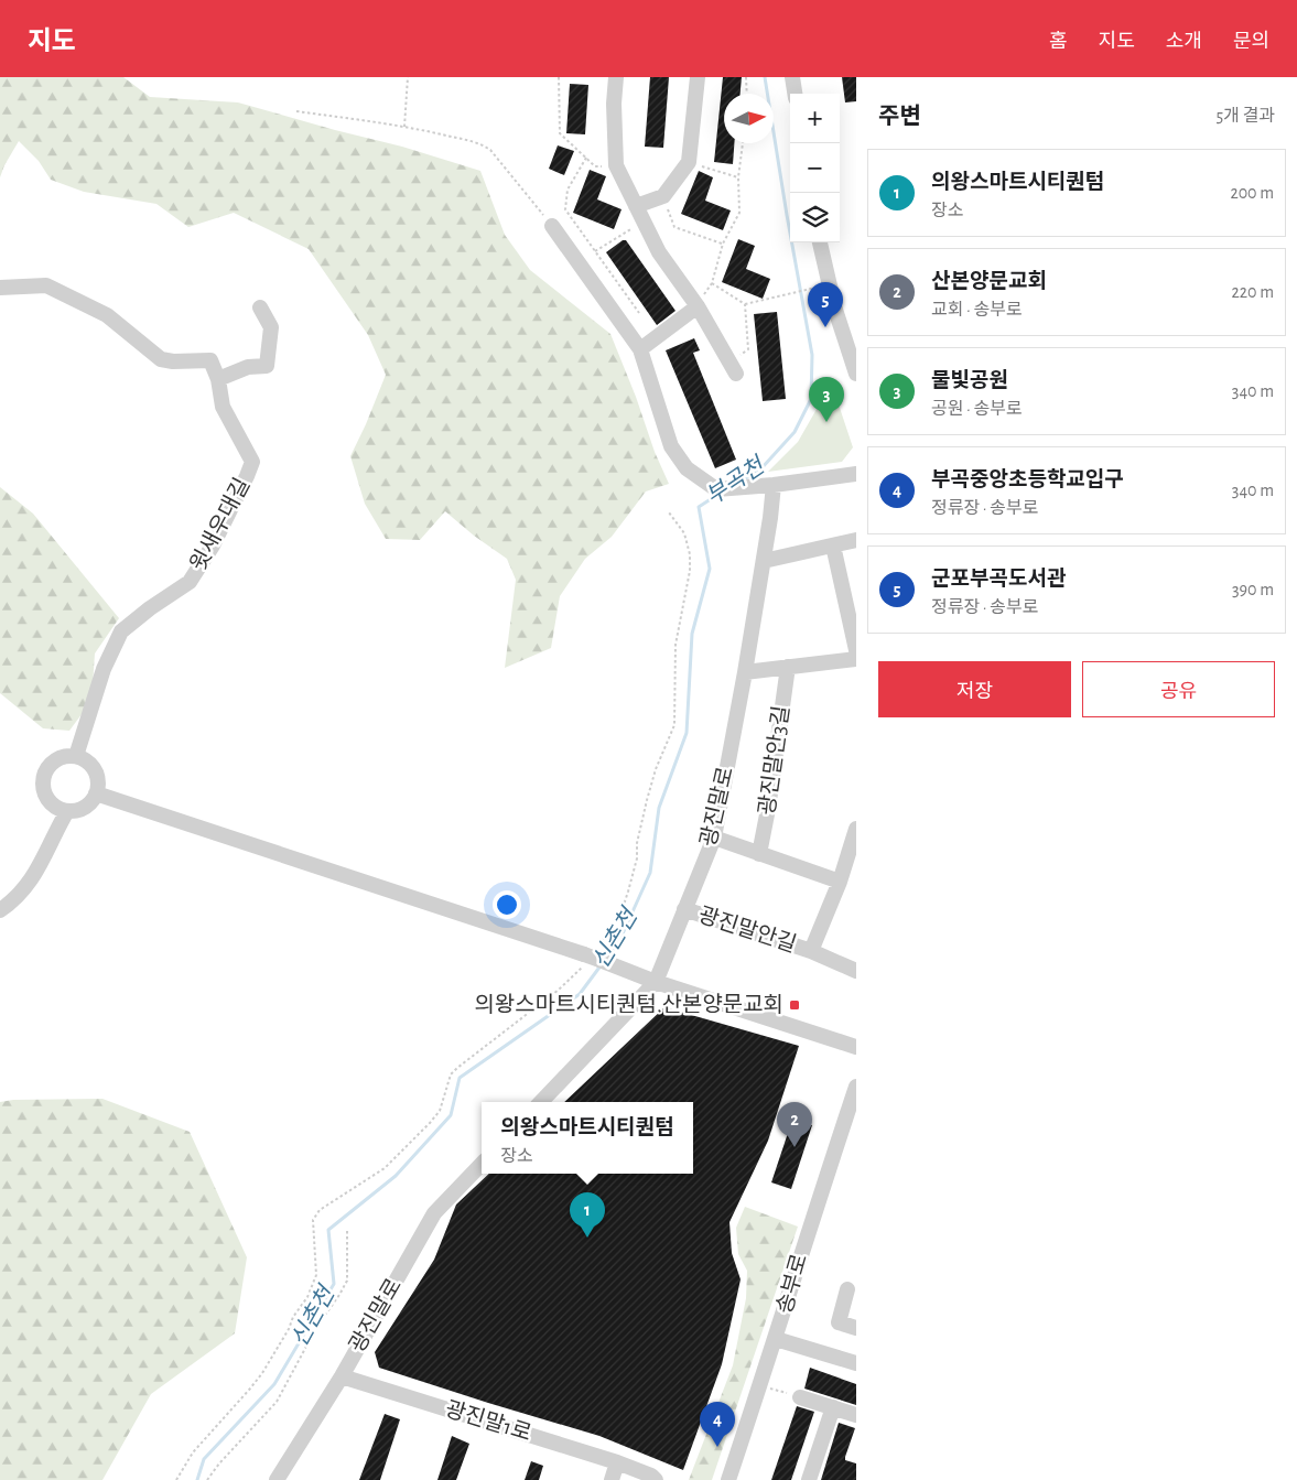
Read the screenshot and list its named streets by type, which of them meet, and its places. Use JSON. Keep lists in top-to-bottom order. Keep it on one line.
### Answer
{"streets":{"street":["윗새우대길","광진말안3길","광진말로","광진말안길","송부로","광진말1로"]},"crossings":[["광진말로","광진말안길"],["광진말로","광진말1로"]],"water":["부곡천","신촌천"],"places":{"transit":["의왕스마트시티퀀텀.산본양문교회"]},"north":"right","page":{"header":"지도","nav":["홈","지도","소개","문의"],"heading":["주변","5개 결과"],"map_buttons":["+","−"],"list":[{"mark":"1","name":"의왕스마트시티퀀텀","note":"장소","value":"200 m"},{"mark":"2","name":"산본양문교회","note":"교회 · 송부로","value":"220 m"},{"mark":"3","name":"물빛공원","note":"공원 · 송부로","value":"340 m"},{"mark":"4","name":"부곡중앙초등학교입구","note":"정류장 · 송부로","value":"340 m"},{"mark":"5","name":"군포부곡도서관","note":"정류장 · 송부로","value":"390 m"}],"pins":["5","3","2","1","4"],"buttons":["저장","공유"],"popup":["의왕스마트시티퀀텀","장소"]}}
